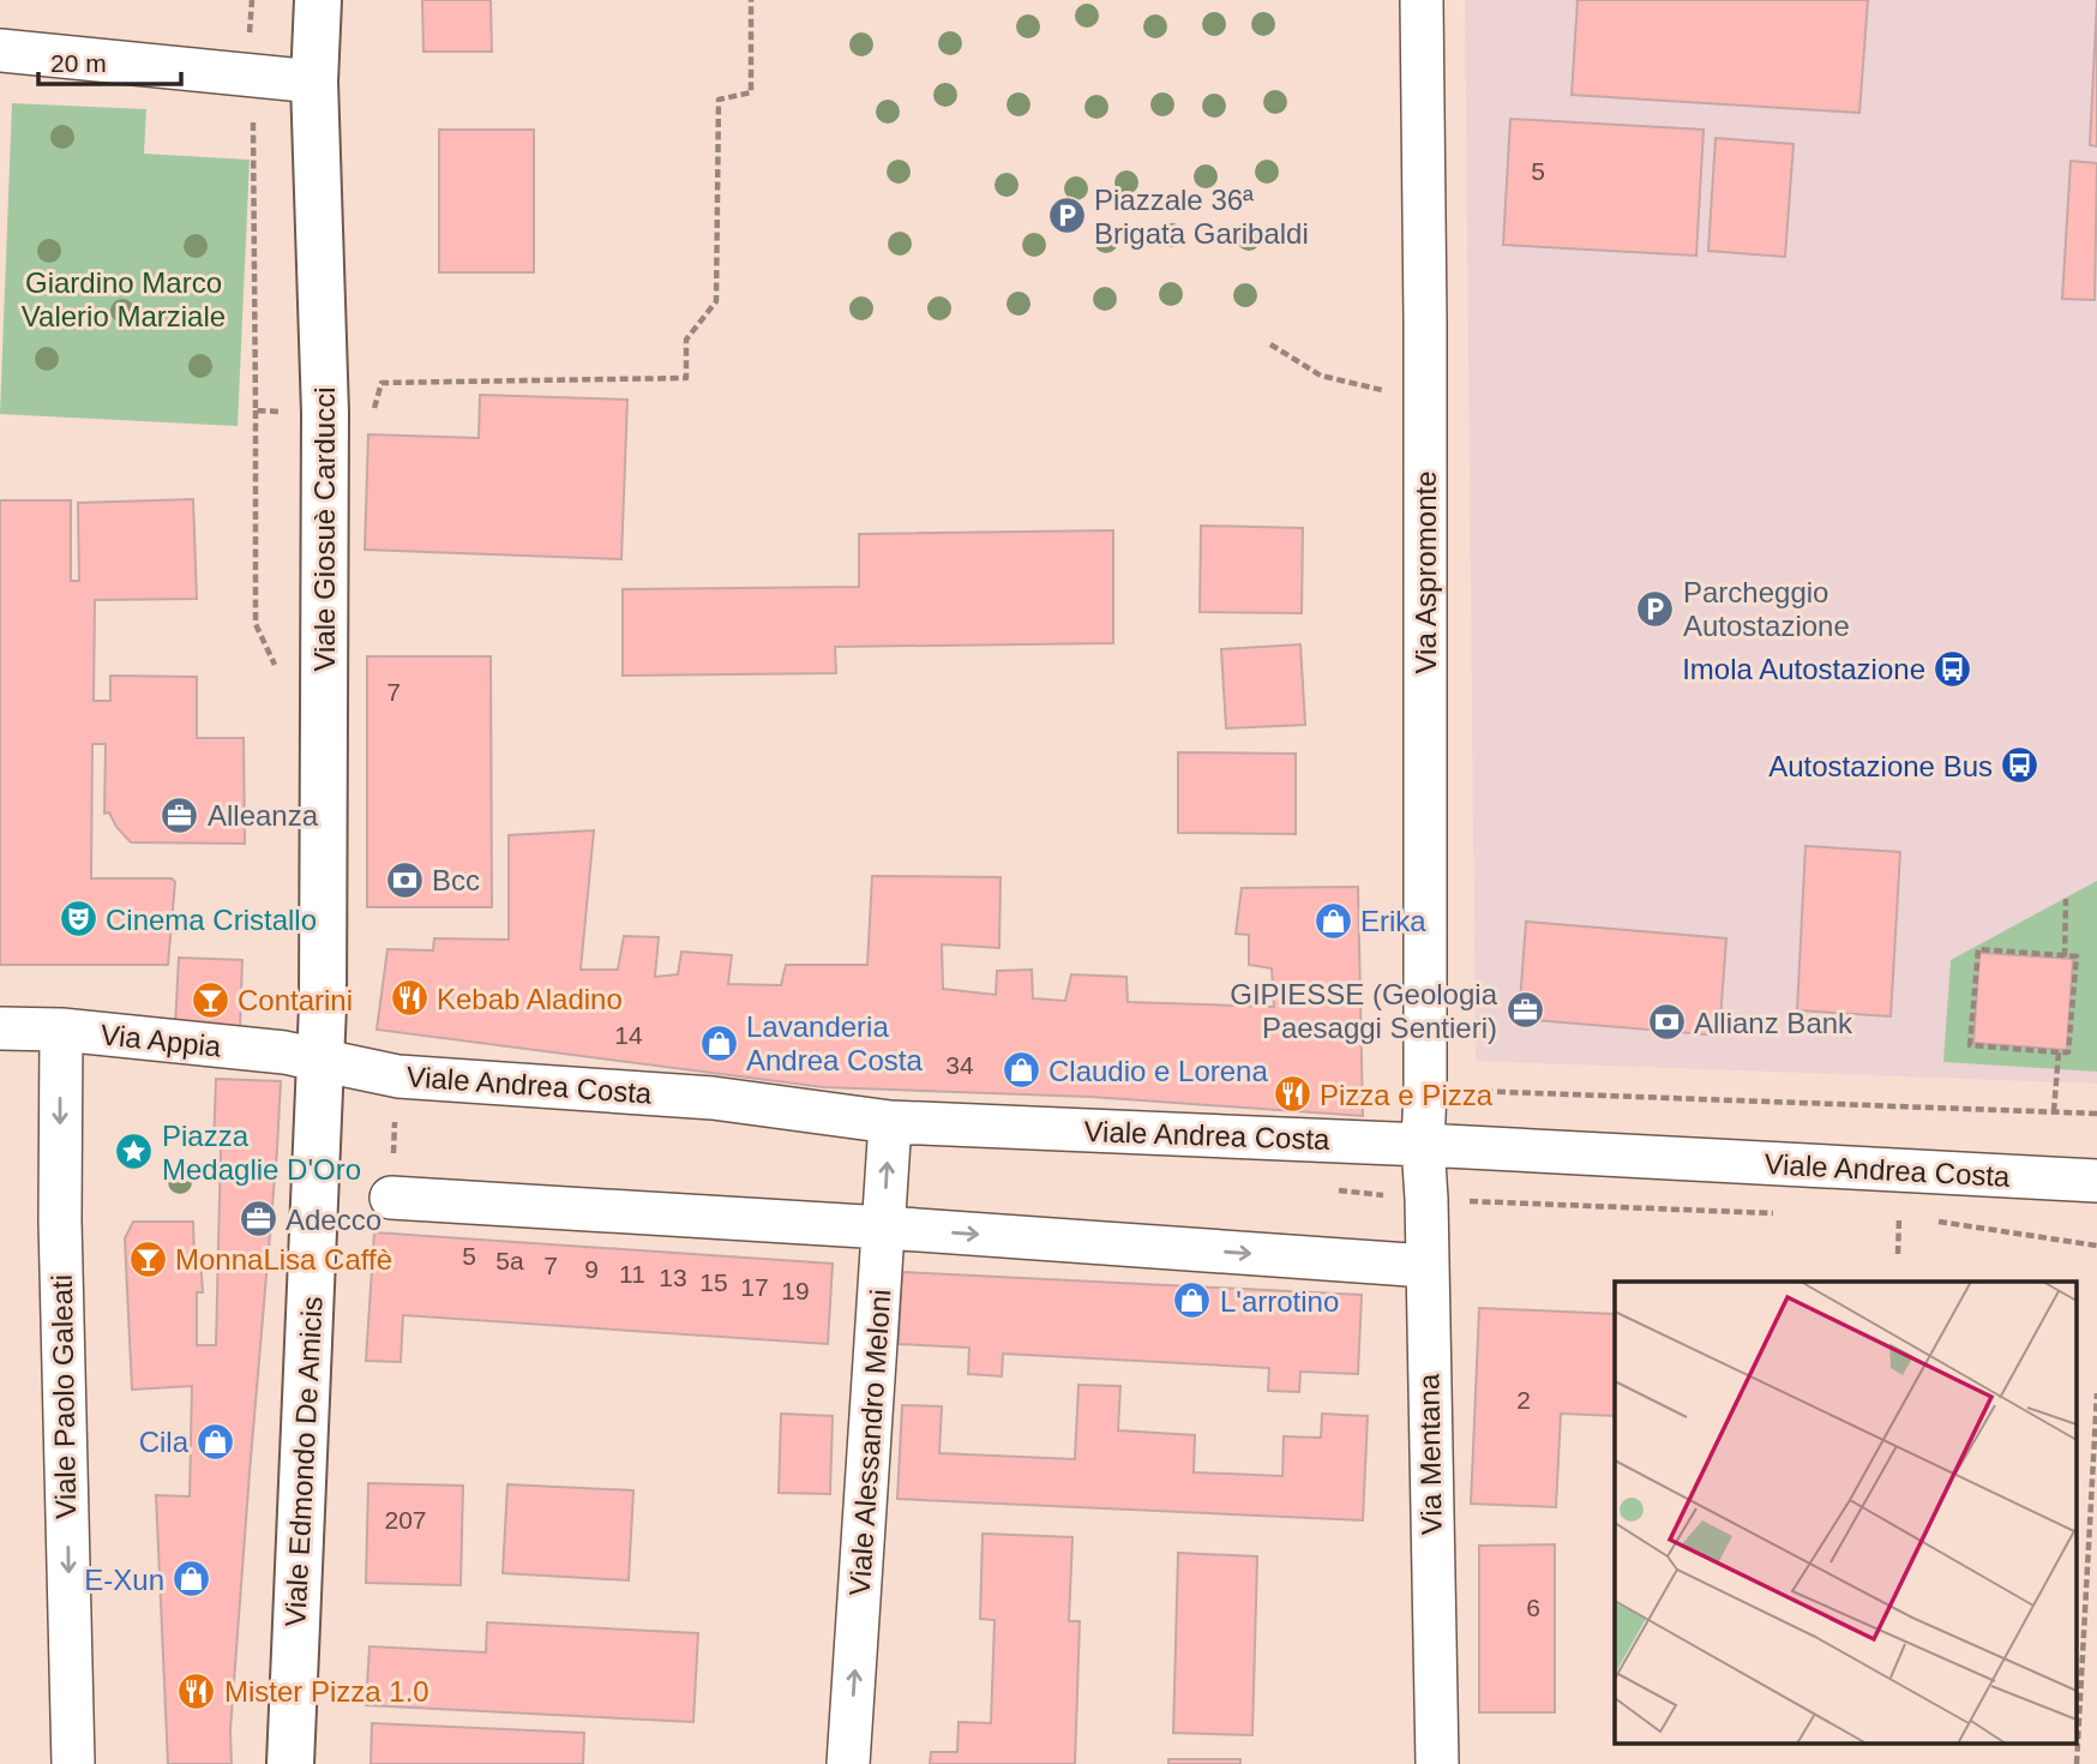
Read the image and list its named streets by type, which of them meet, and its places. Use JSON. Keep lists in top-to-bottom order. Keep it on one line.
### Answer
{"streets":{"street":["Viale Giosuè Carducci","Via Aspromonte","Via Appia","Viale Andrea Costa","Viale Paolo Galeati","Viale Alessandro Meloni","Via Mentana","Viale Edmondo De Amicis"]},"crossings":[["Viale Giosuè Carducci","Via Appia"],["Viale Giosuè Carducci","Viale Andrea Costa"],["Viale Giosuè Carducci","Viale Edmondo De Amicis"],["Via Aspromonte","Viale Andrea Costa"],["Via Aspromonte","Via Mentana"],["Via Appia","Viale Andrea Costa"],["Via Appia","Viale Paolo Galeati"],["Via Appia","Viale Edmondo De Amicis"],["Viale Andrea Costa","Viale Alessandro Meloni"],["Viale Andrea Costa","Via Mentana"],["Viale Andrea Costa","Viale Edmondo De Amicis"]],"one_way":["Viale Paolo Galeati","Viale Alessandro Meloni"],"parks":["Giardino Marco Valerio Marziale"],"places":{"parking":["Piazzale 36ª Brigata Garibaldi","Parcheggio Autostazione"],"bus stop":["Imola Autostazione","Autostazione Bus"],"office":["Alleanza","GIPIESSE (Geologia Paesaggi Sentieri)","Adecco"],"bank":["Bcc","Allianz Bank"],"theatre":["Cinema Cristallo"],"shop":["Erika","Lavanderia Andrea Costa","Claudio e Lorena","L'arrotino","Cila","E-Xun"],"restaurant":["Kebab Aladino","Pizza e Pizza","Mister Pizza 1.0"],"bar":["Contarini","MonnaLisa Caffè"],"place":["Piazza Medaglie D'Oro"]},"house_numbers":["5","7","14","34","5","5a","7","9","11","13","15","17","19","2","207","6"],"scale_bar":"20 m"}
